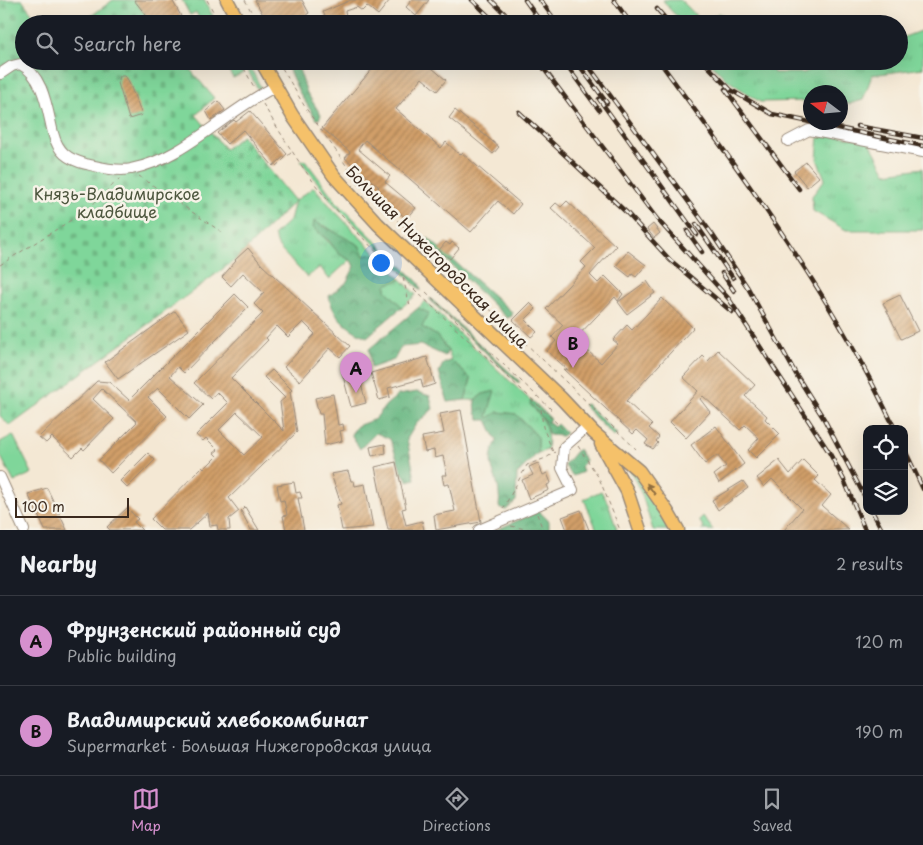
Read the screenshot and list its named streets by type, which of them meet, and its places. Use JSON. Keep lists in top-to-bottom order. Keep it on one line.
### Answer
{"streets":{"main road":["Большая Нижегородская улица"]},"parks":["Князь-Владимирское кладбище"],"scale_bar":"100 m","north":"left","page":{"search":"Search here","pins":["B","A"],"scale":"100 m","heading":["Nearby","2 results"],"list":[{"mark":"A","name":"Фрунзенский районный суд","note":"Public building","value":"120 m"},{"mark":"B","name":"Владимирский хлебокомбинат","note":"Supermarket · Большая Нижегородская улица","value":"190 m"}],"nav":["Map","Directions","Saved"]}}
